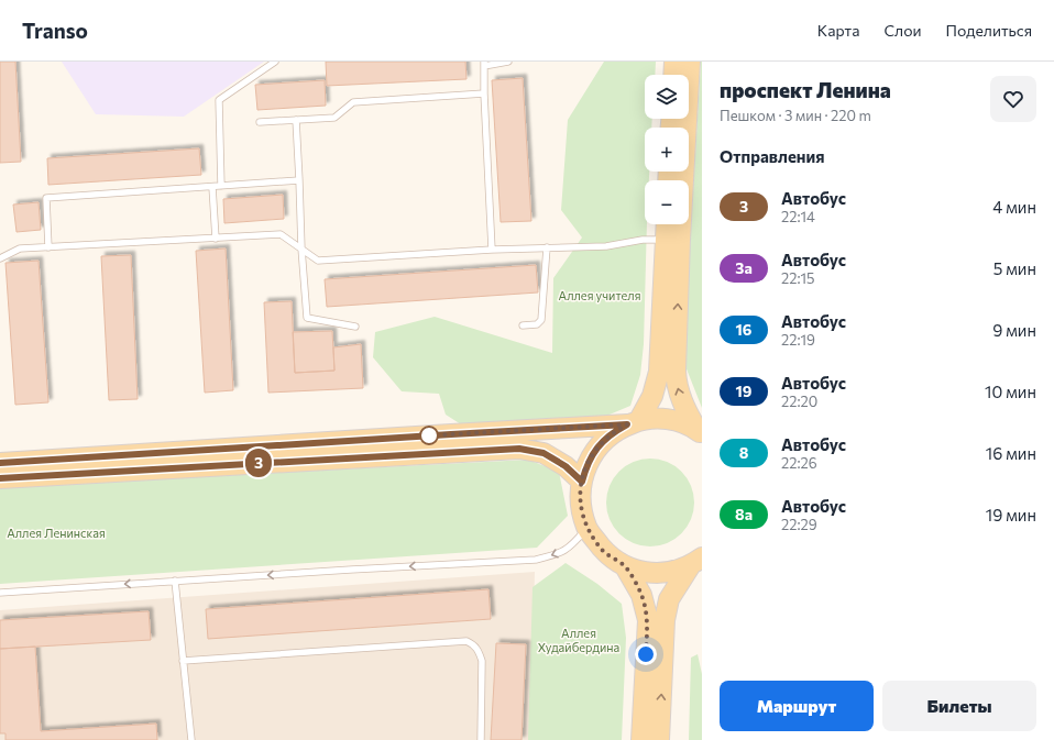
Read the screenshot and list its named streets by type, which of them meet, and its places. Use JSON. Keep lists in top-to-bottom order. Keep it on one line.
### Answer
{"parks":["Аллея учителя","Аллея Ленинская","Аллея Худайбердина"],"lines":["bus line 3"],"page":{"header":"Transo","nav":["Карта","Слои","Поделиться"],"on_map":"3","heading":[["проспект Ленина","Пешком · 3 мин · 220 m"],"Отправления"],"map_buttons":["+","−"],"list":[{"mark":"3","name":"Автобус","note":"22:14","value":"4 мин"},{"mark":"3а","name":"Автобус","note":"22:15","value":"5 мин"},{"mark":"16","name":"Автобус","note":"22:19","value":"9 мин"},{"mark":"19","name":"Автобус","note":"22:20","value":"10 мин"},{"mark":"8","name":"Автобус","note":"22:26","value":"16 мин"},{"mark":"8а","name":"Автобус","note":"22:29","value":"19 мин"}],"buttons":["Маршрут","Билеты"]}}
